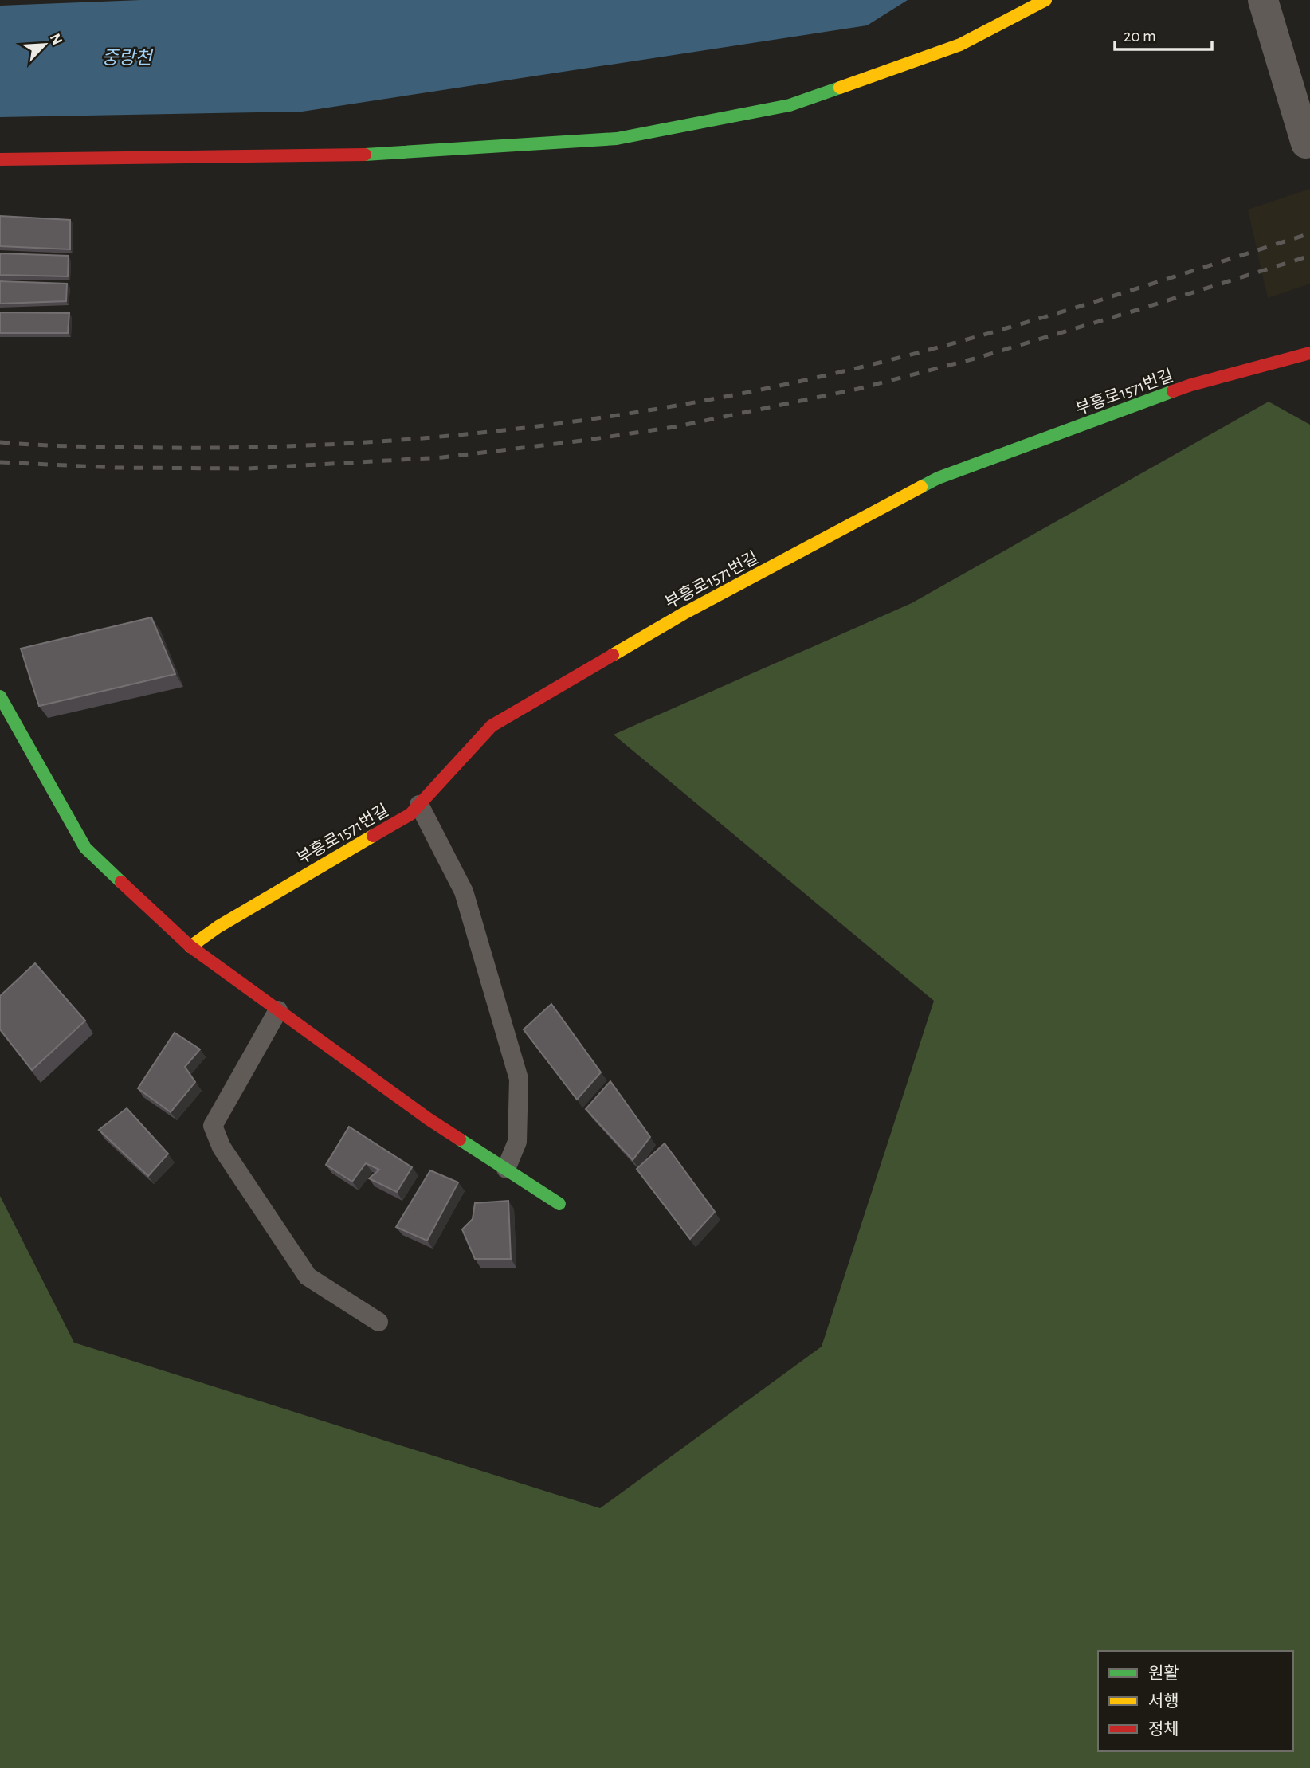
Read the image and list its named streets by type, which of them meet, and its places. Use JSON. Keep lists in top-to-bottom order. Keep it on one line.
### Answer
{"streets":{"street":["부흥로1571번길"]},"water":["중랑천"],"legend":["원활","서행","정체"],"scale_bar":"20 m","north":"top right"}
